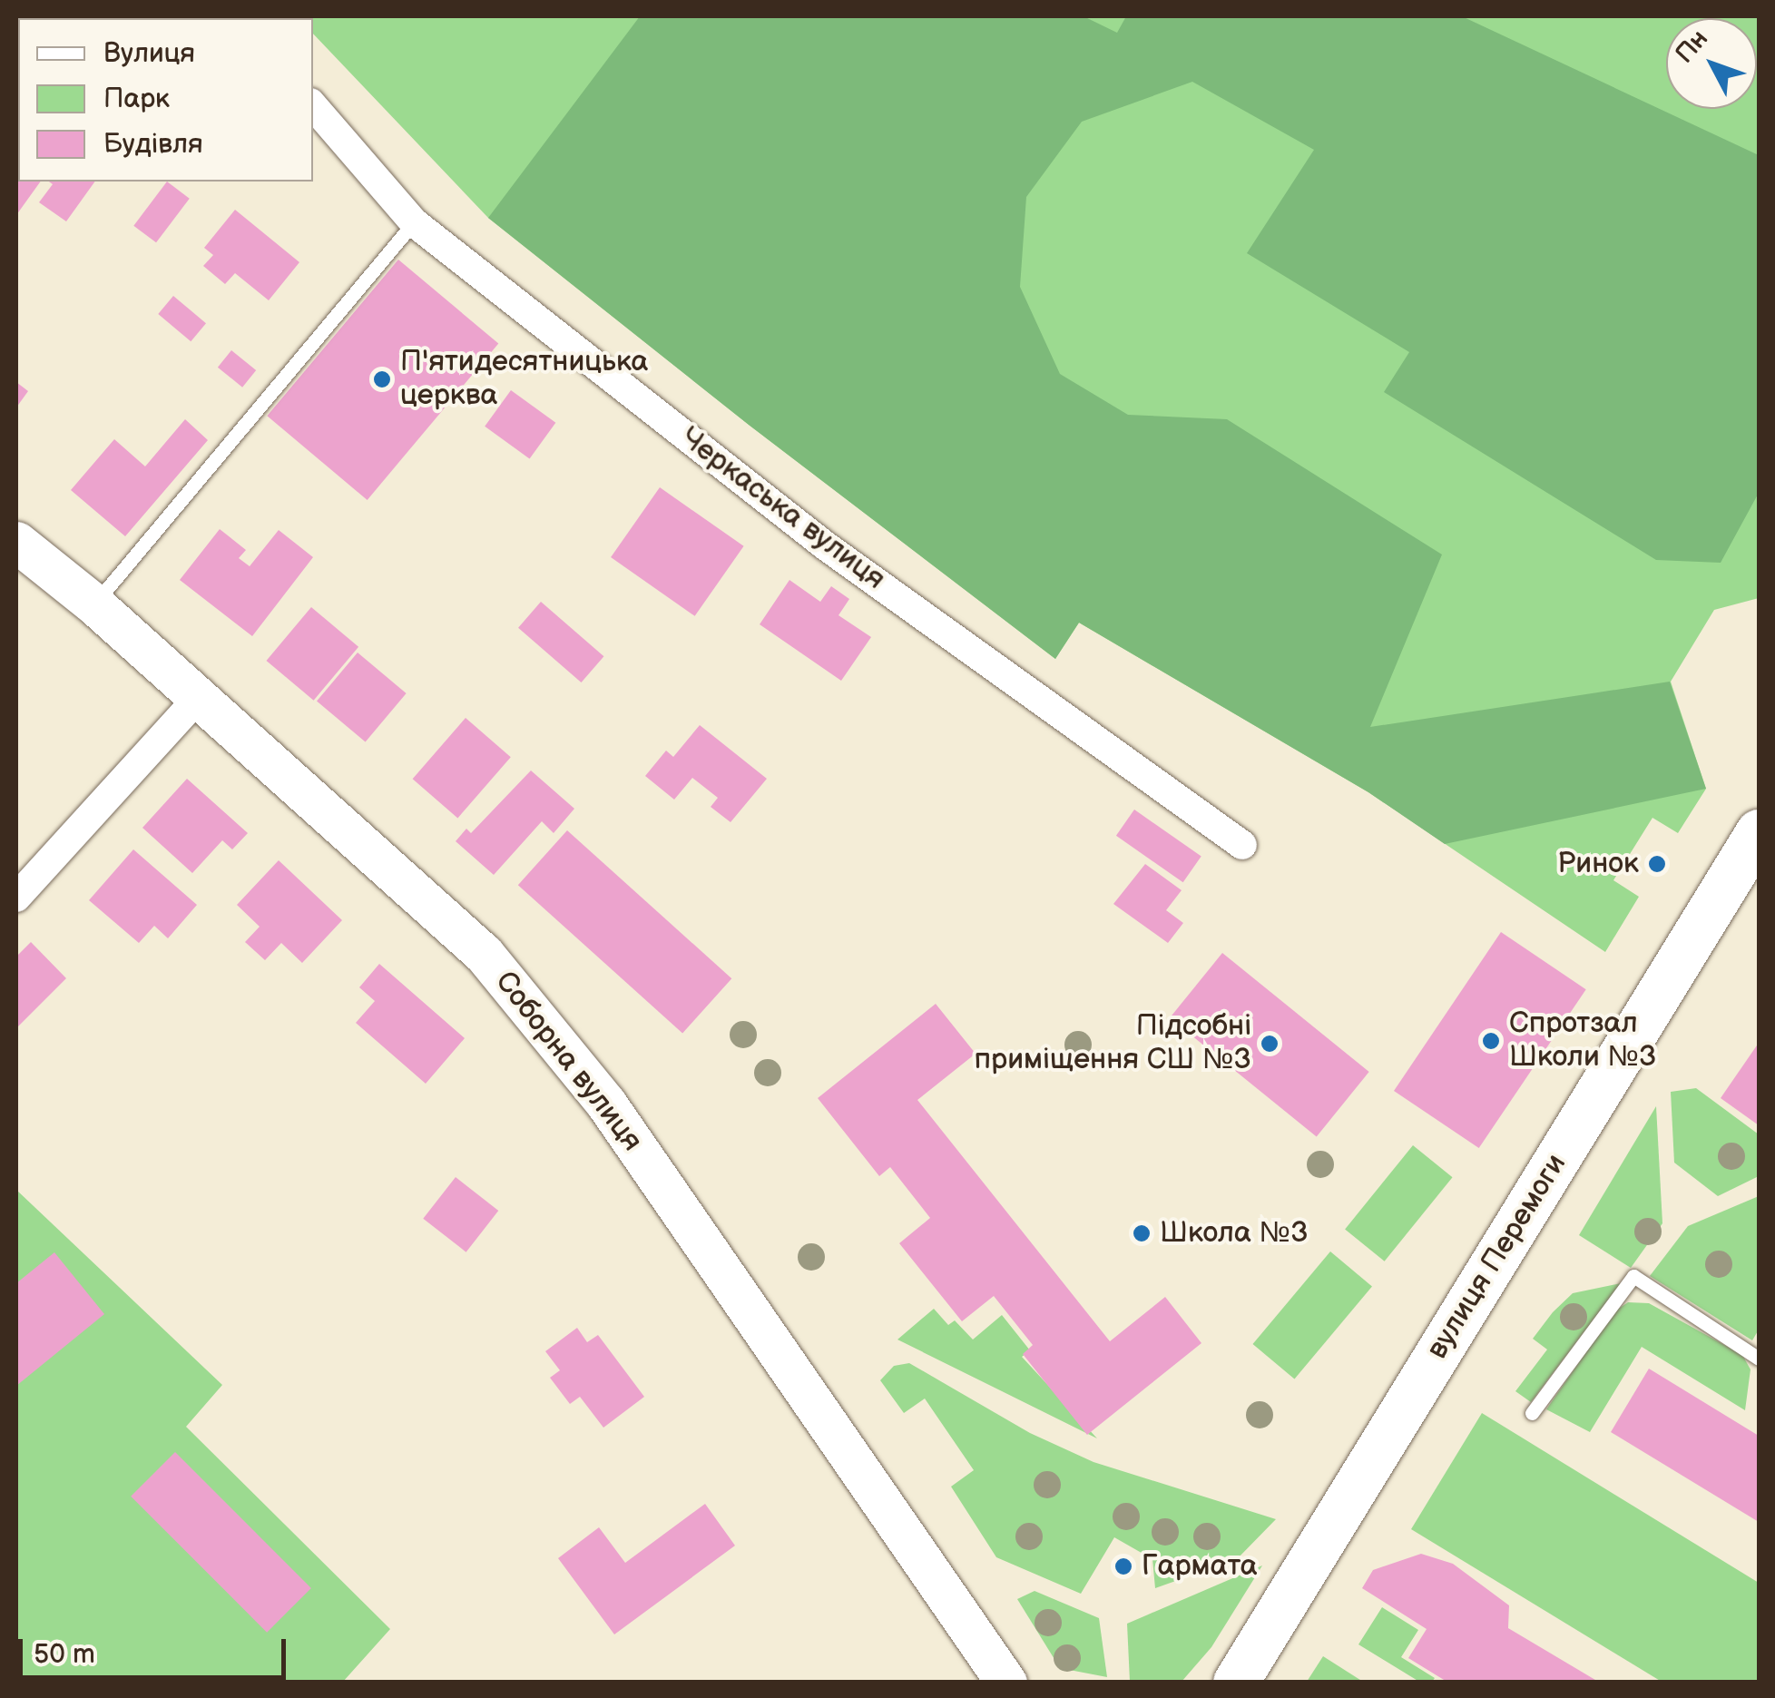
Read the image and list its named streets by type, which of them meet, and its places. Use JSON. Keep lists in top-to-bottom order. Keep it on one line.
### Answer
{"streets":{"main road":["Соборна вулиця","вулиця Перемоги"],"street":["Черкаська вулиця"]},"places":["П'ятидесятницька церква","Ринок","Спротзал Школи №3","Підсобні приміщення СШ №3","Школа №3","Гармата"],"legend":["Вулиця","Парк","Будівля"],"scale_bar":"50 m","north":"top left"}
